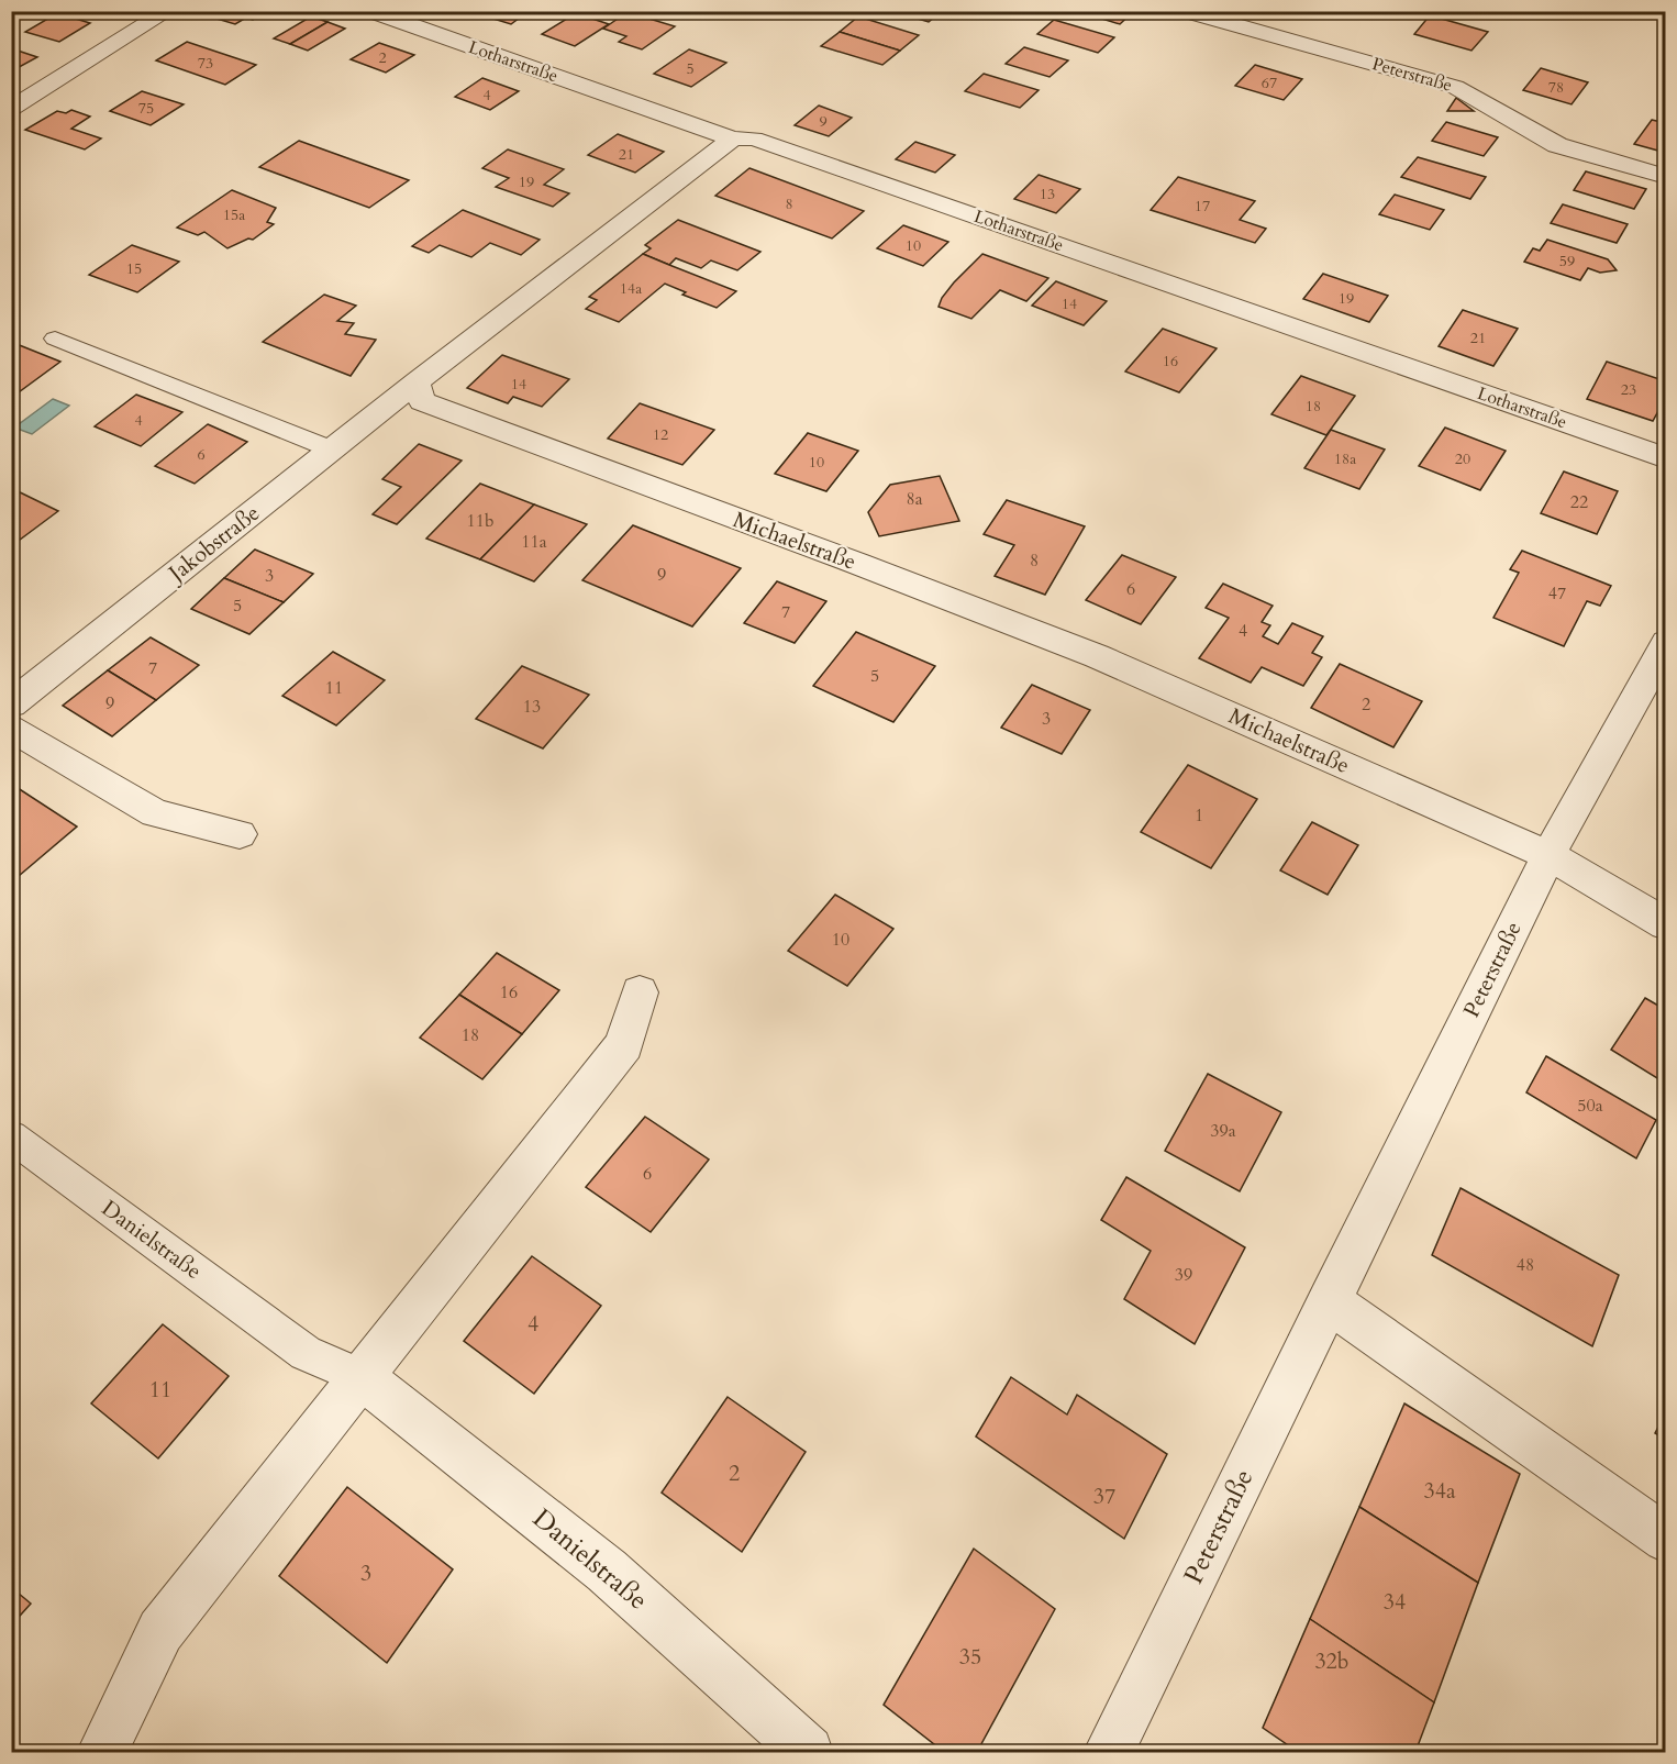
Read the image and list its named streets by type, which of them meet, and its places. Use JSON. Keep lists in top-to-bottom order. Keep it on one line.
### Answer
{"streets":{"street":["Lotharstraße","Peterstraße","Michaelstraße","Jakobstraße","Danielstraße"]},"crossings":[["Peterstraße","Michaelstraße"],["Michaelstraße","Jakobstraße"]],"house_numbers":["2","73","5","67","78","4","75","9","21","19","13","8","17","15a","10","59","15","14a","19","14","21","16","14","23","18","4","12","6","18a","20","10","8a","22","11b","11a","8","9","3","6","47","5","7","4","7","5","11","9","2","13","3","1","10","16","18","50a","39a","6","48","39","4","11","2","34a","37","3","34","35","32b"]}
